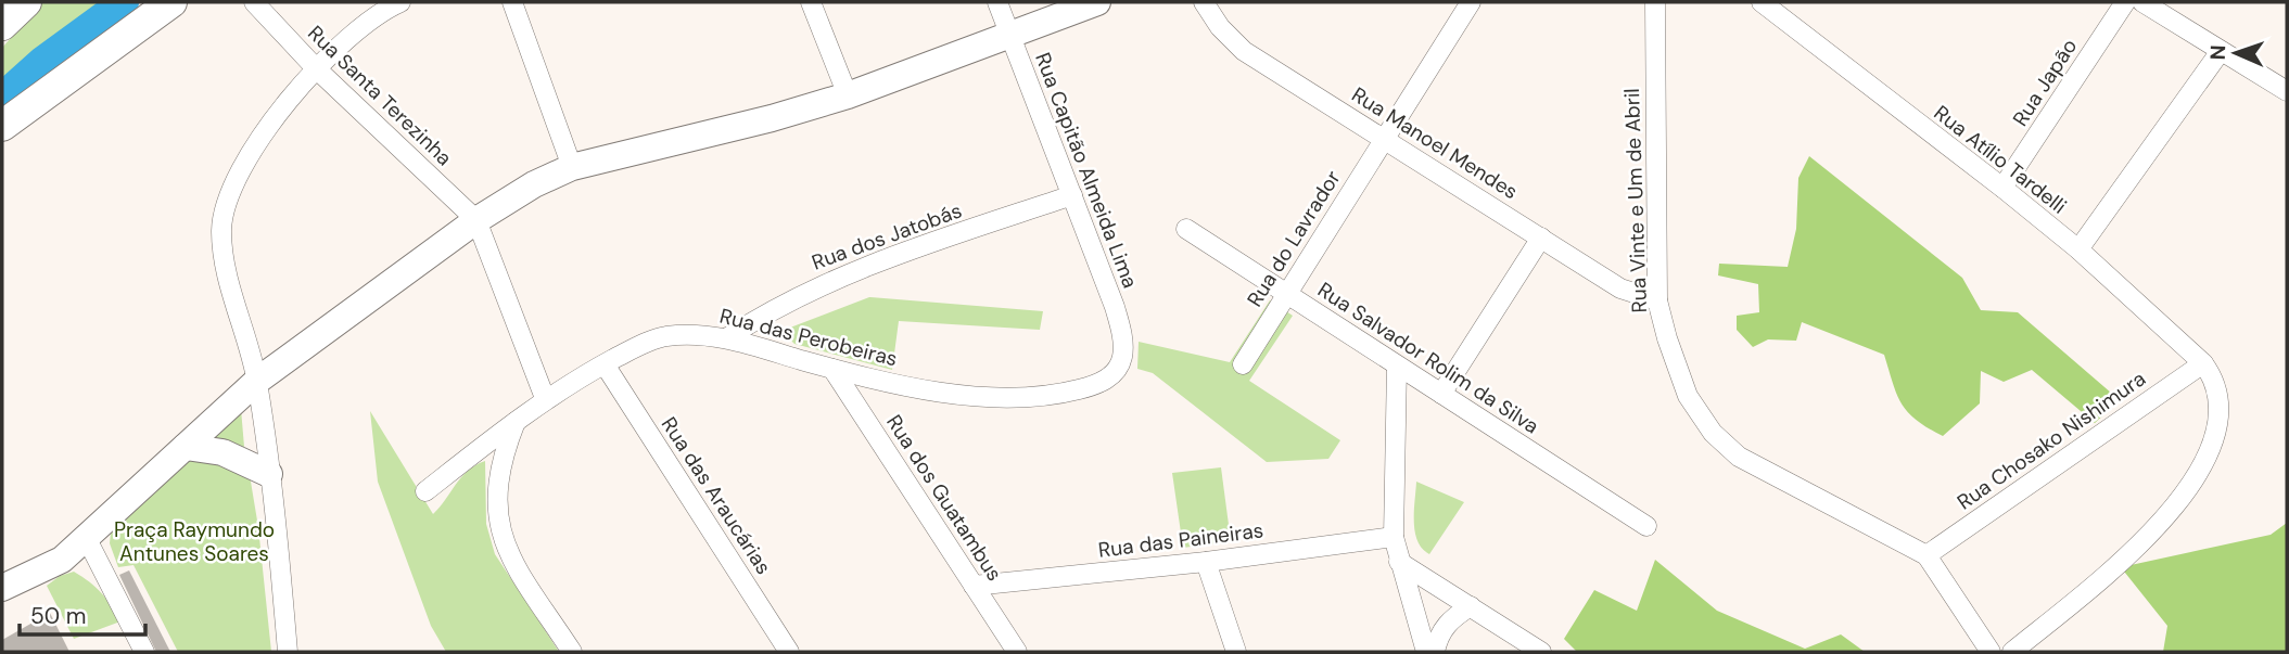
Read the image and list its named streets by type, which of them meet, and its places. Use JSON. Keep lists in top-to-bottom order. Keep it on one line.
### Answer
{"streets":{"street":["Rua Japão","Rua Santa Terezinha","Rua Manoel Mendes","Rua Atílio Tardelli","Rua Capitão Almeida Lima","Rua Vinte e Um de Abril","Rua dos Jatobás","Rua do Lavrador","Rua das Perobeiras","Rua Salvador Rolim da Silva","Rua Chosako Nishimura","Rua das Araucárias","Rua dos Guatambus","Rua das Paineiras"]},"crossings":[["Rua Japão","Rua Atílio Tardelli"],["Rua Manoel Mendes","Rua Vinte e Um de Abril"],["Rua Manoel Mendes","Rua do Lavrador"],["Rua Atílio Tardelli","Rua Chosako Nishimura"],["Rua Capitão Almeida Lima","Rua dos Jatobás"],["Rua Capitão Almeida Lima","Rua das Perobeiras"],["Rua Vinte e Um de Abril","Rua Chosako Nishimura"],["Rua dos Jatobás","Rua das Perobeiras"],["Rua do Lavrador","Rua Salvador Rolim da Silva"],["Rua das Perobeiras","Rua das Araucárias"],["Rua das Perobeiras","Rua dos Guatambus"],["Rua dos Guatambus","Rua das Paineiras"]],"parks":["Praça Raymundo Antunes Soares"],"scale_bar":"50 m","north":"left"}
